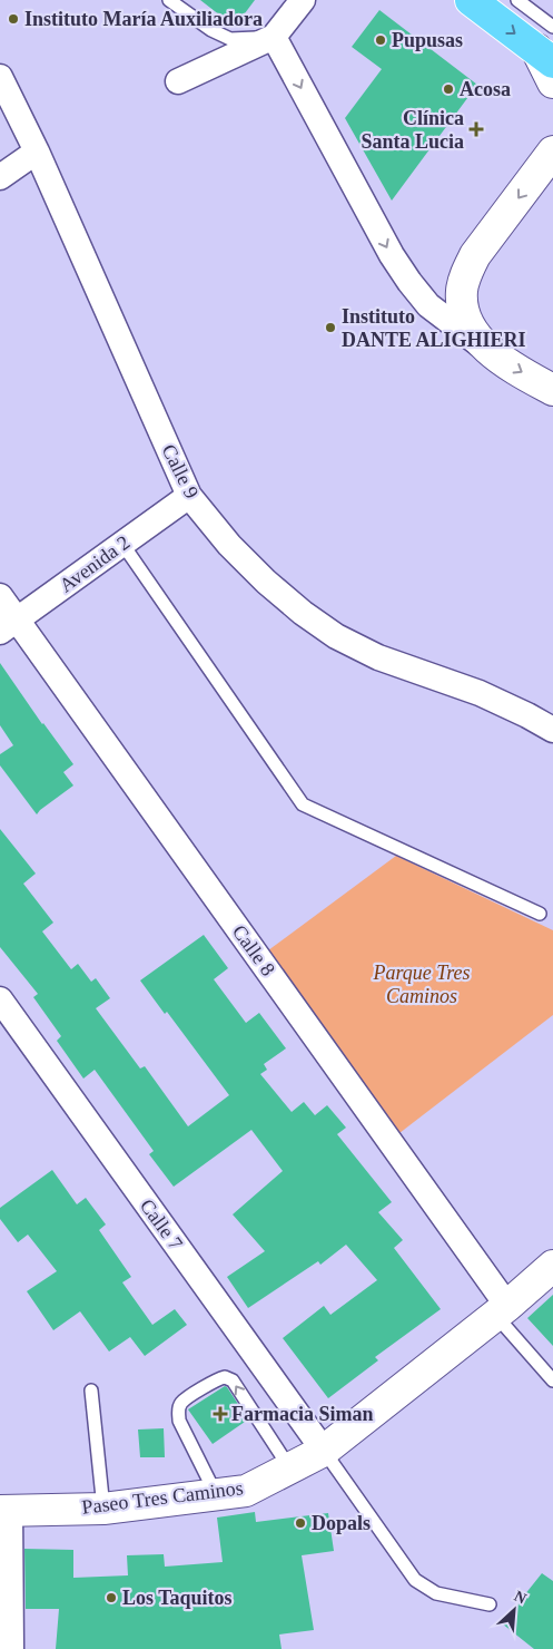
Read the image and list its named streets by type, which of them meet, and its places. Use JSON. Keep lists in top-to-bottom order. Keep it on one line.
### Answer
{"streets":{"street":["Calle 9","Avenida 2","Calle 8","Calle 7","Paseo Tres Caminos"]},"crossings":[["Calle 9","Avenida 2"],["Avenida 2","Calle 8"],["Calle 8","Paseo Tres Caminos"],["Calle 7","Paseo Tres Caminos"]],"parks":["Parque Tres Caminos"],"places":{"other":["Instituto María Auxiliadora","Pupusas","Acosa","Instituto DANTE ALIGHIERI","Dopals","Los Taquitos"],"health":["Clínica Santa Lucia","Farmacia Siman"]},"north":"top right"}
